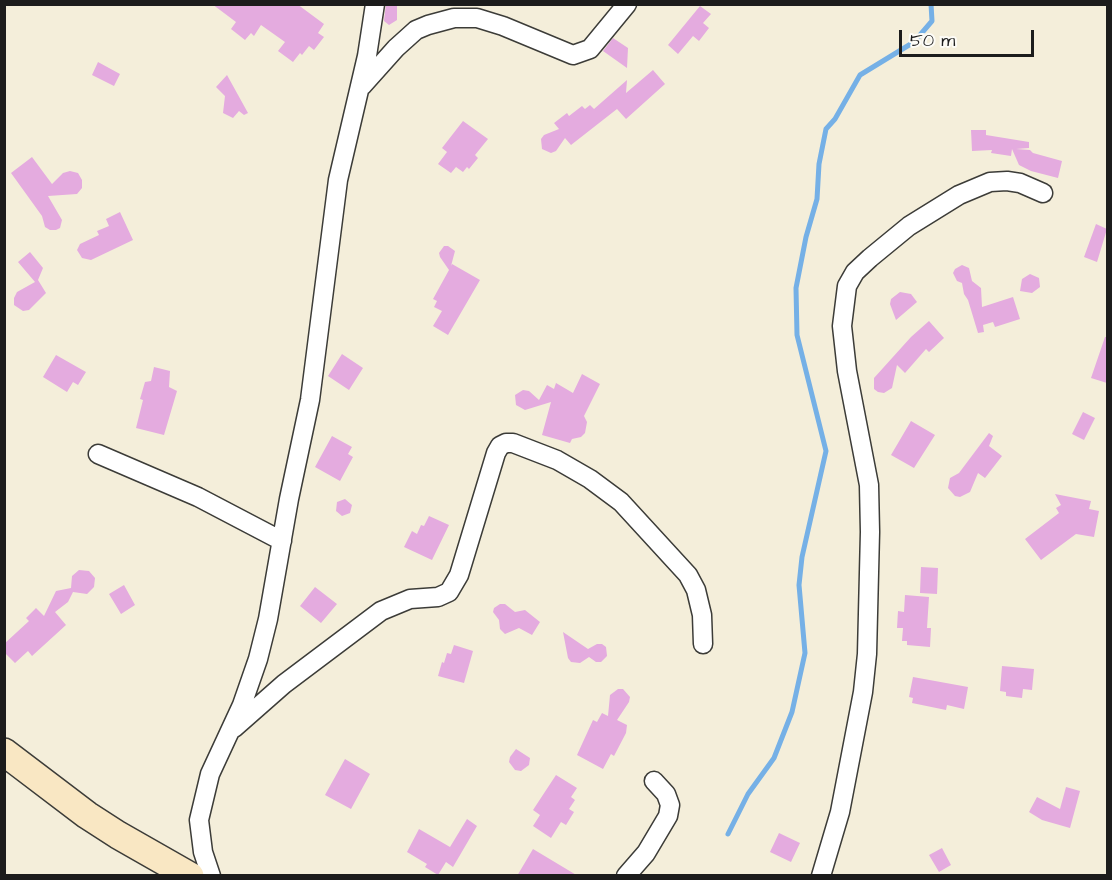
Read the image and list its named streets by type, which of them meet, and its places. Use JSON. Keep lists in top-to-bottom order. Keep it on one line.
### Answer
{"scale_bar":"50 m"}
